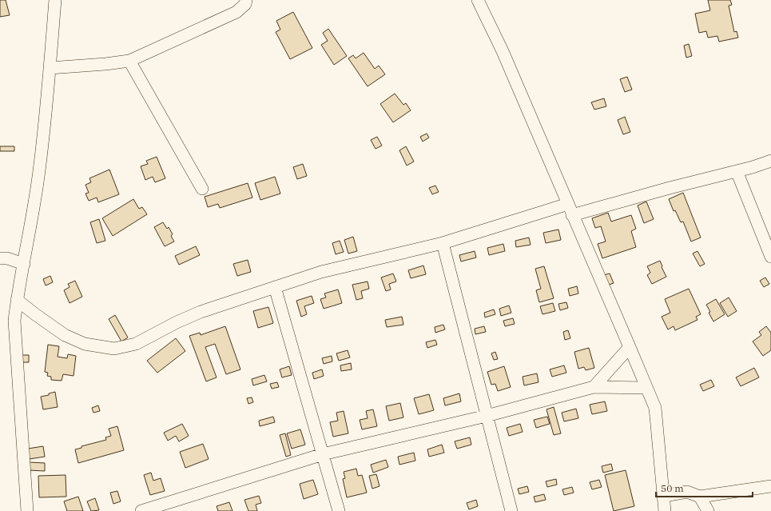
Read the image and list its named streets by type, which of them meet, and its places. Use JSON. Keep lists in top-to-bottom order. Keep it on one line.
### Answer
{"scale_bar":"50 m"}
